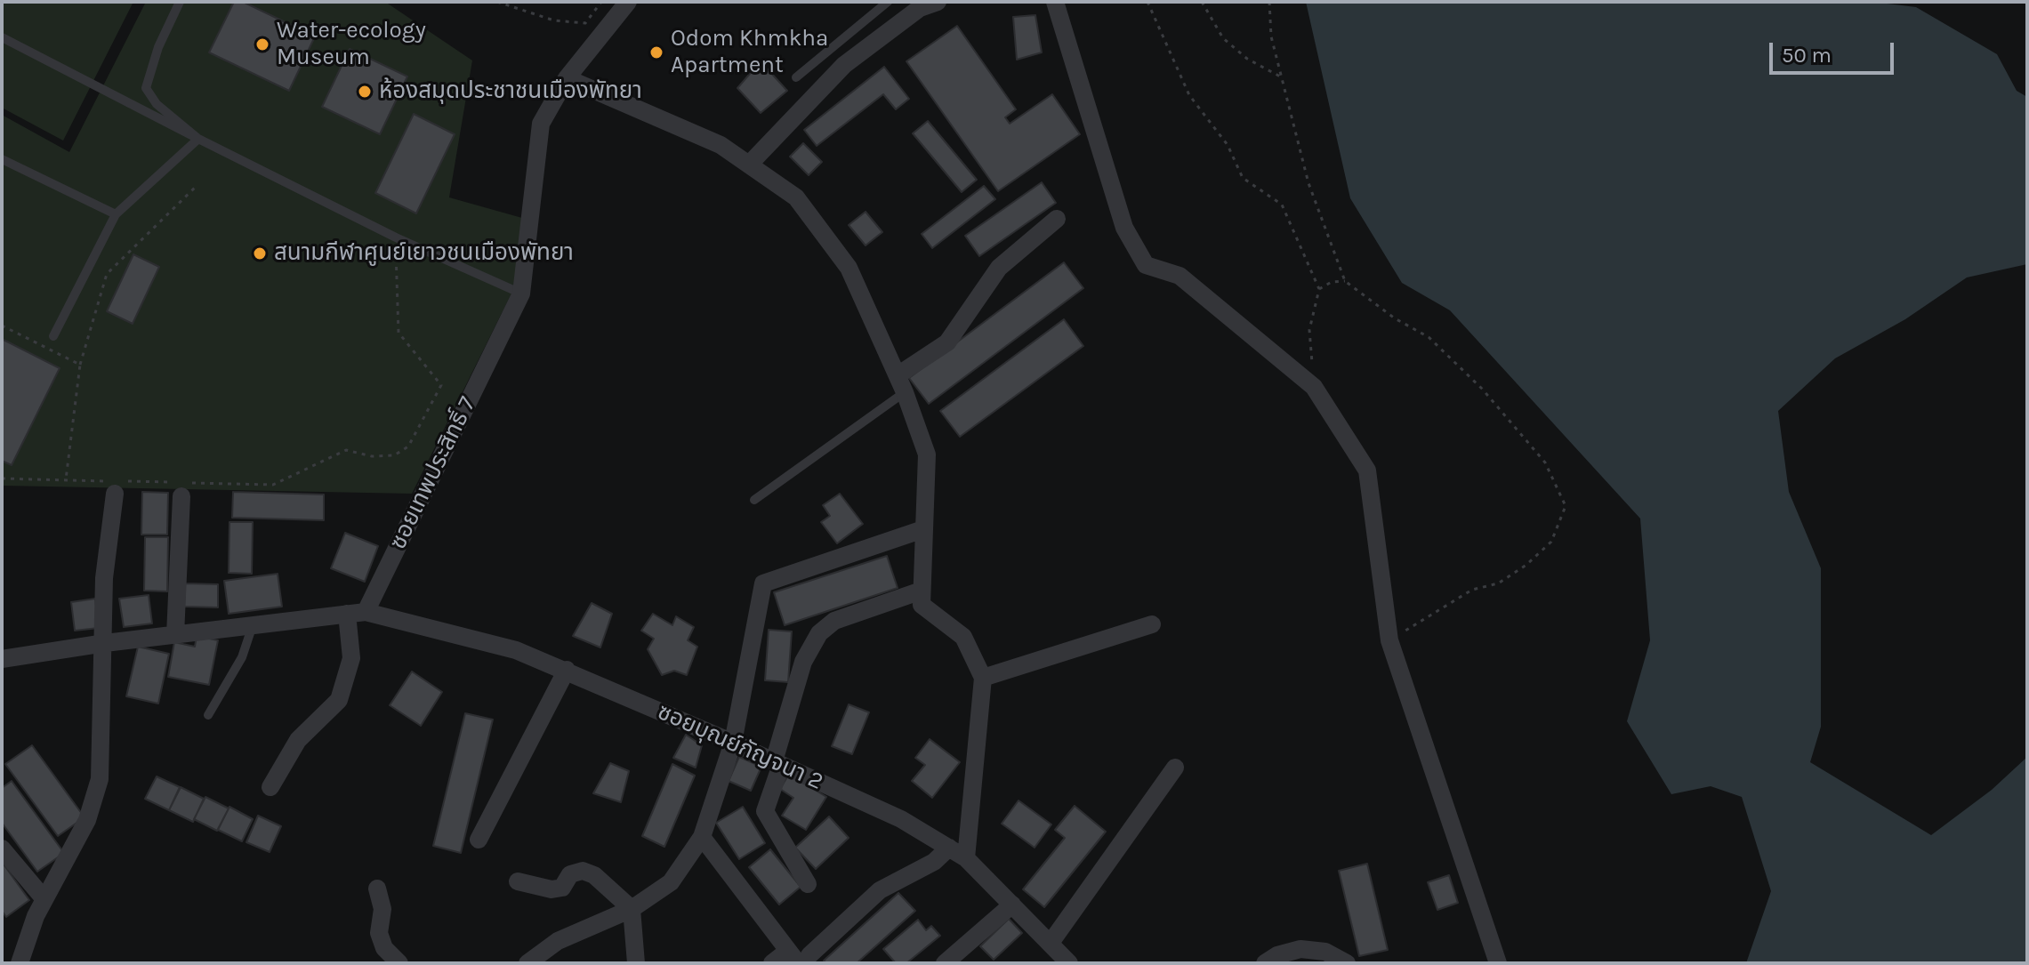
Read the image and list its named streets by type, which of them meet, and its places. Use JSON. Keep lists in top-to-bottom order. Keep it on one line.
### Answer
{"streets":{"street":["ซอยเทพประสิทธิ์ 7","ซอยบุณย์กัญจนา 2"]},"crossings":[["ซอยเทพประสิทธิ์ 7","ซอยบุณย์กัญจนา 2"]],"places":["Water-ecology Museum","Odom Khmkha Apartment","ห้องสมุดประชาชนเมืองพัทยา","สนามกีฬาศูนย์เยาวชนเมืองพัทยา"],"scale_bar":"50 m"}
